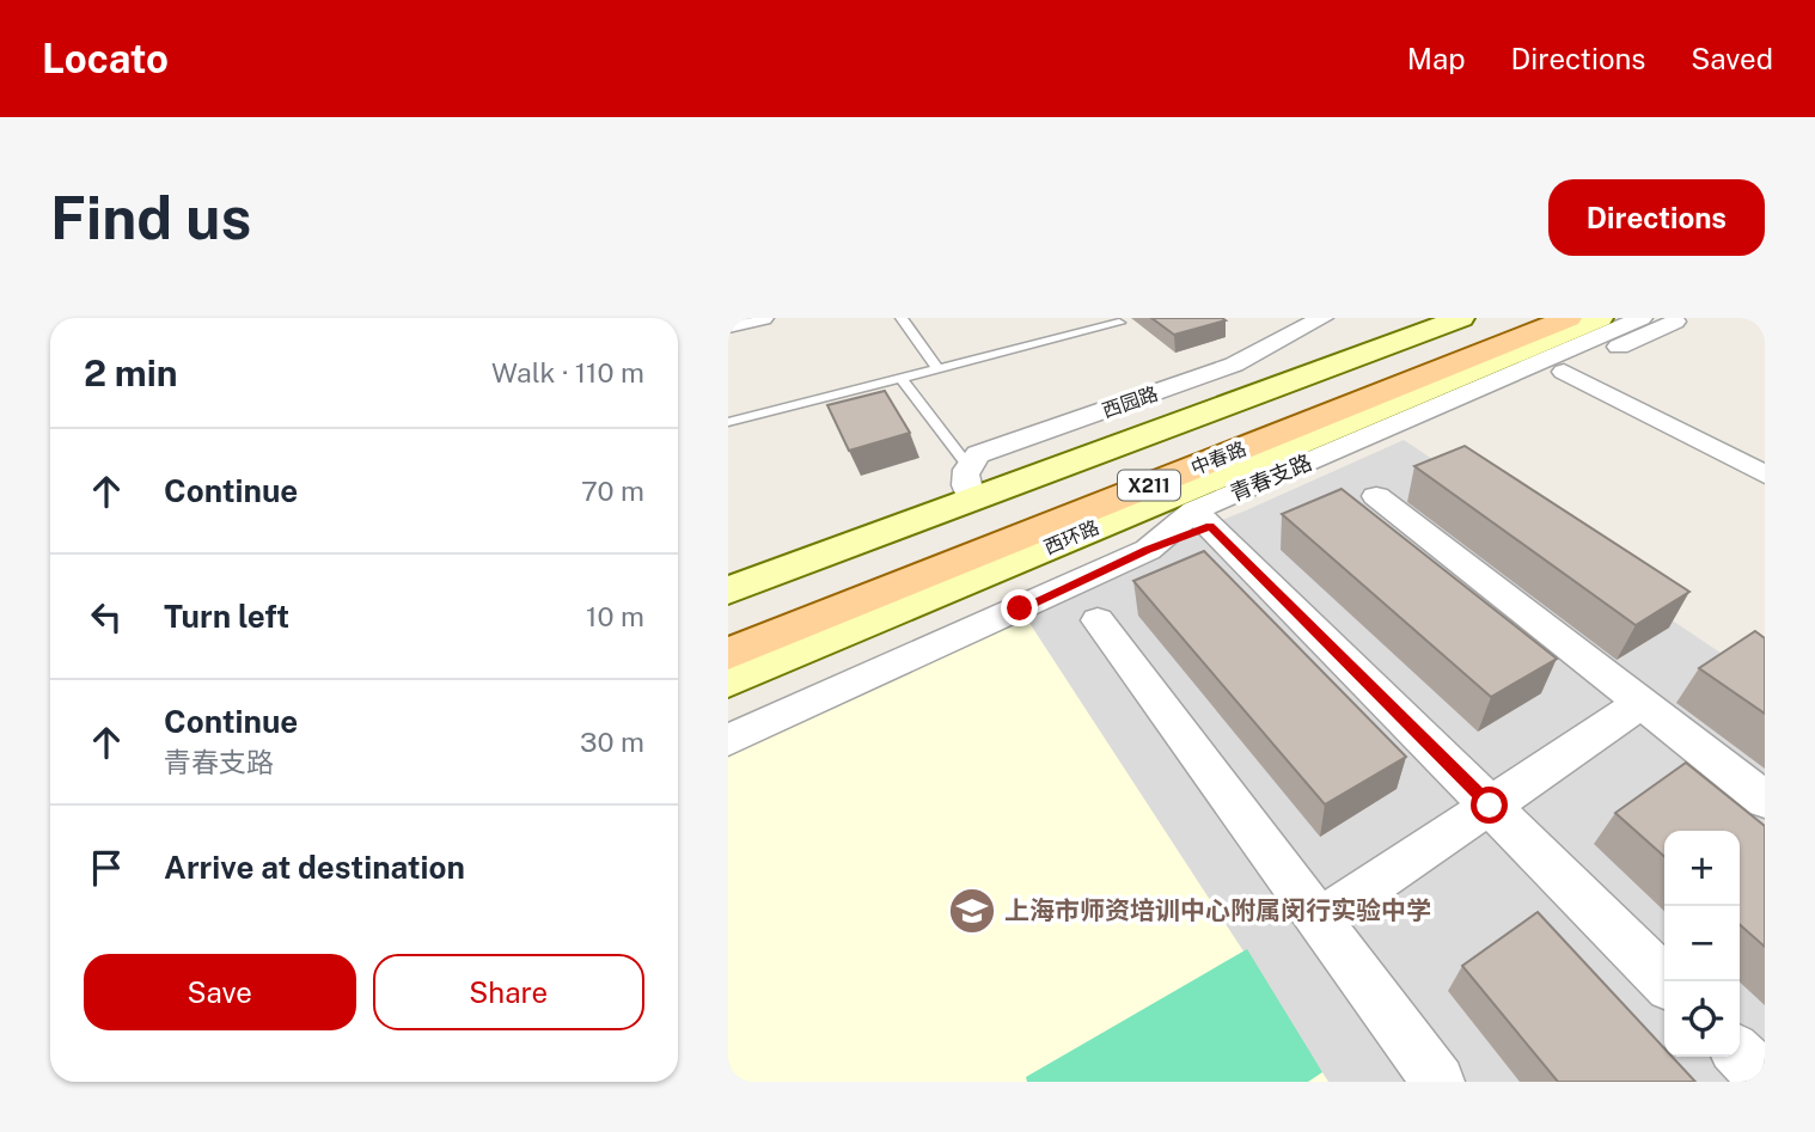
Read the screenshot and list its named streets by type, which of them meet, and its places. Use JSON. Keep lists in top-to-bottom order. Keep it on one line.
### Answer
{"streets":{"main road":["中春路","X211","西环路"],"street":["西园路","青春支路"]},"places":{"school or university":["上海市师资培训中心附属闵行实验中学"]},"page":{"header":"Locato","nav":["Map","Directions","Saved"],"buttons":["Directions",["Save","Share"]],"title":"Find us","heading":["2 min","Walk · 110 m"],"list":[["Continue","70 m"],["Turn left","10 m"],["Continue","青春支路","30 m"],"Arrive at destination"],"map_buttons":["+","−"]}}
